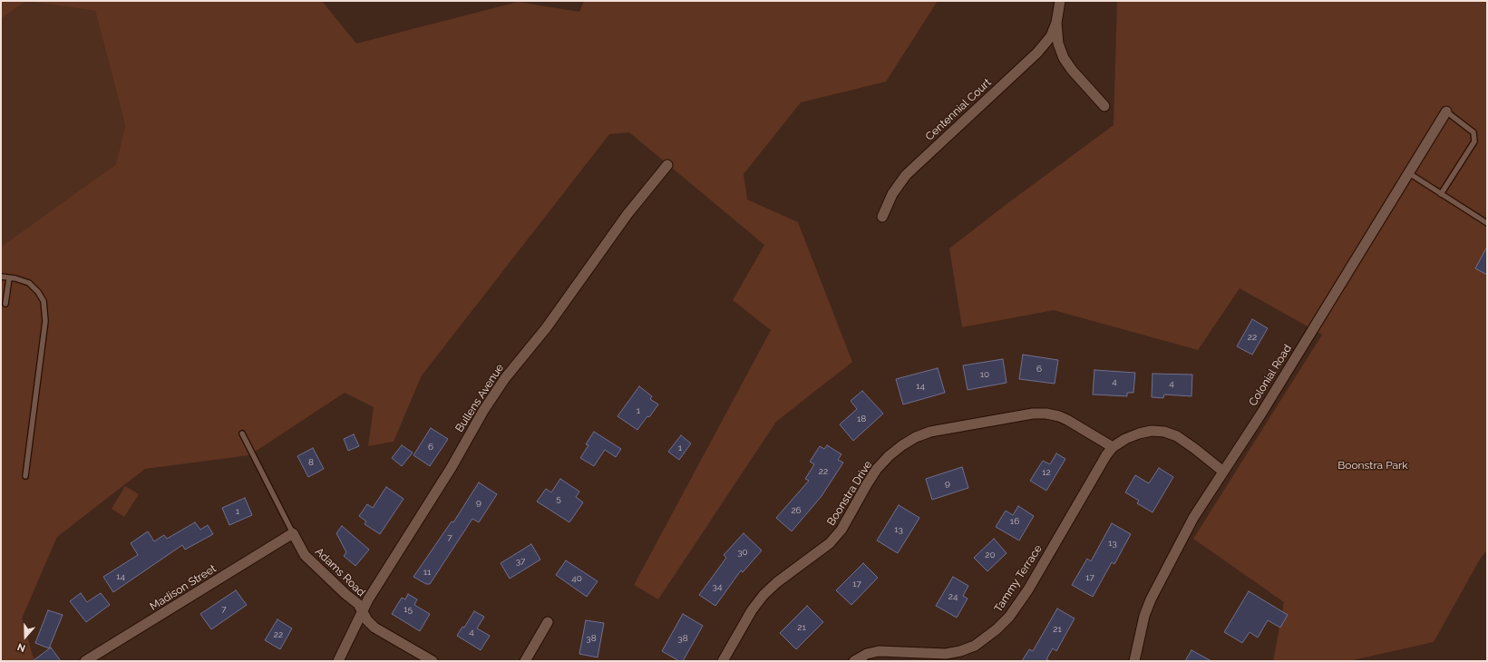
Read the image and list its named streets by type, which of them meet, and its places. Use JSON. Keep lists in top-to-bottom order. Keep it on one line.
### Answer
{"streets":{"street":["Centennial Court","Colonial Road","Bullens Avenue","Boonstra Drive","Adams Road","Tammy Terrace","Madison Street"]},"crossings":[["Colonial Road","Tammy Terrace"],["Bullens Avenue","Adams Road"],["Boonstra Drive","Tammy Terrace"],["Adams Road","Madison Street"]],"parks":["Boonstra Park"],"house_numbers":["22","6","10","4","4","14","1","18","6","1","8","22","12","9","5","9","26","1","16","13","7","13","30","20","37","11","14","17","40","17","34","24","7","15","21","21","4","22","38","38"],"north":"bottom"}
